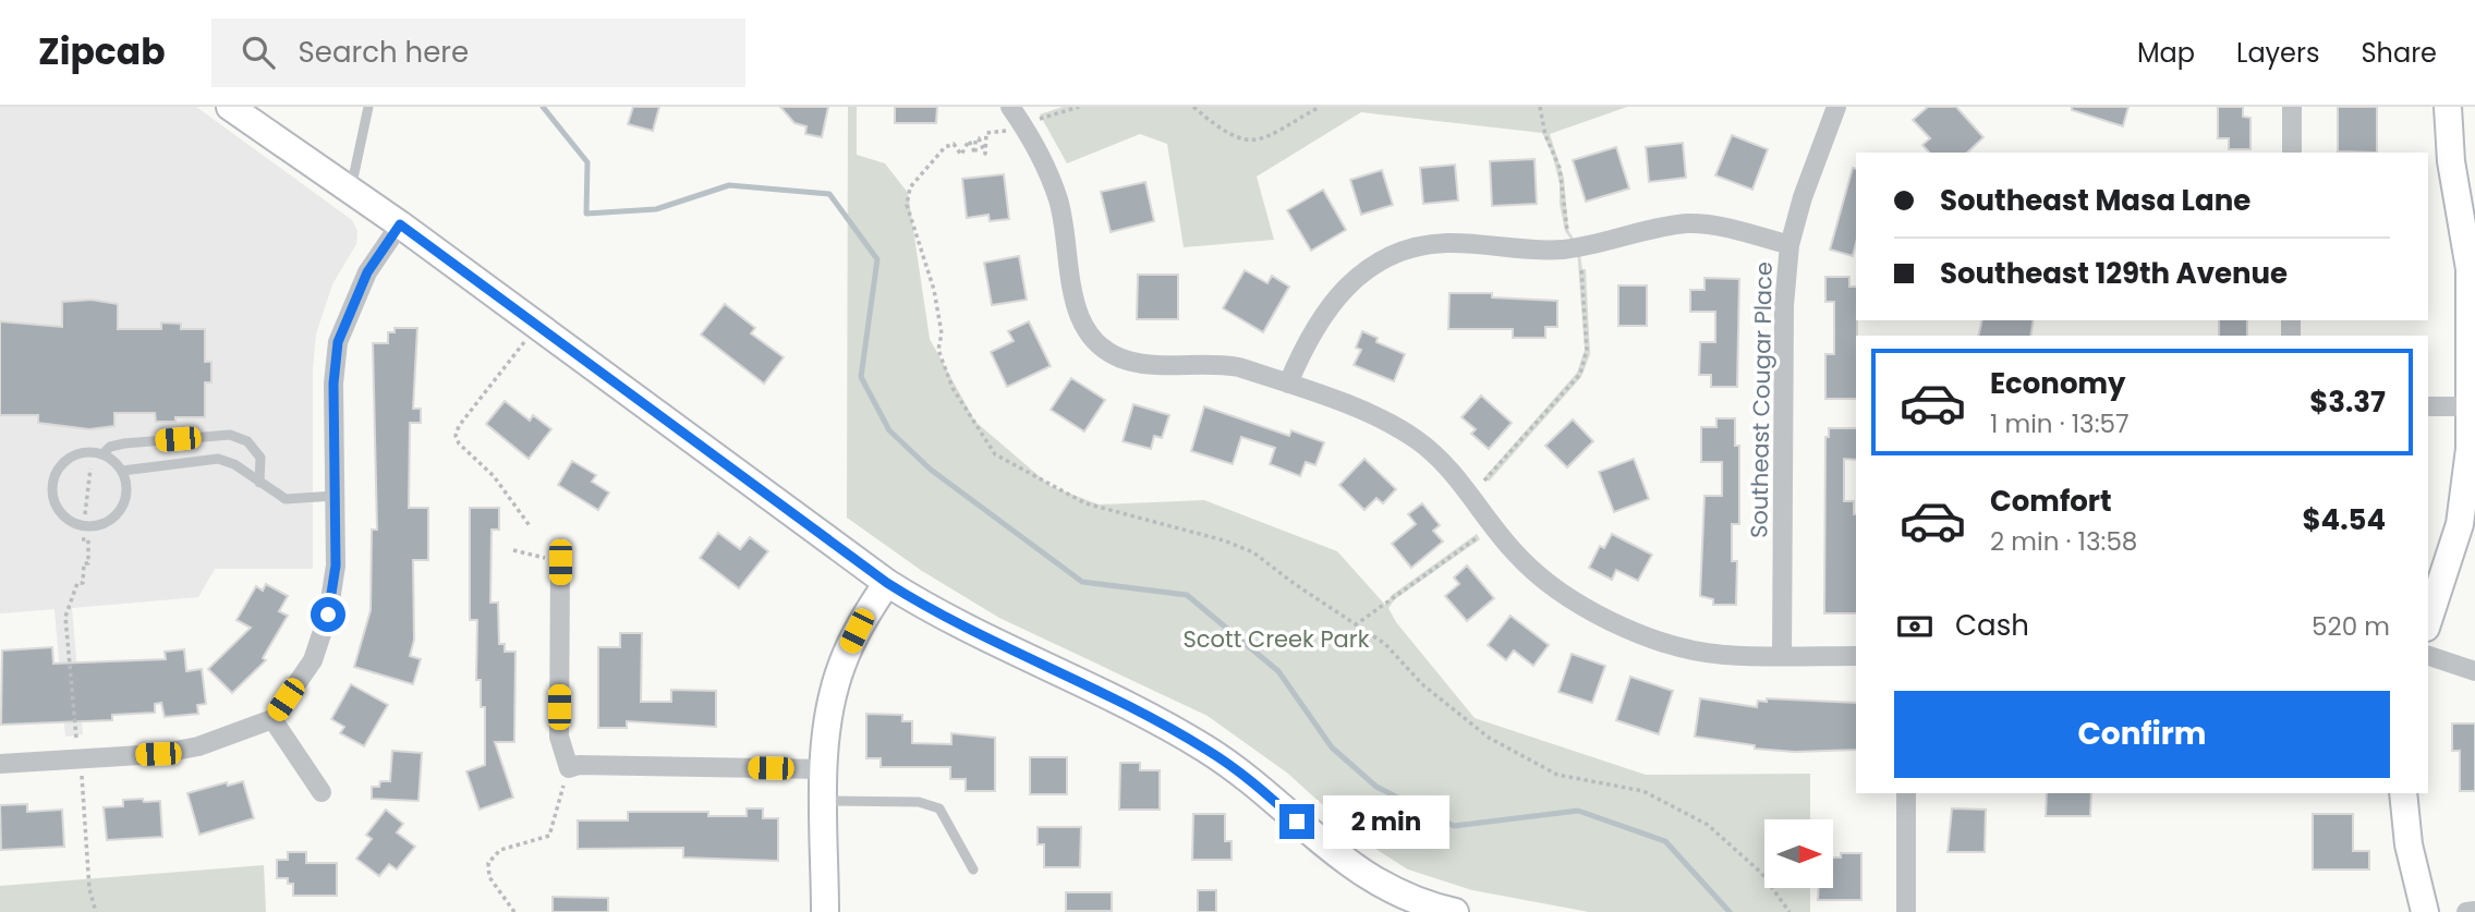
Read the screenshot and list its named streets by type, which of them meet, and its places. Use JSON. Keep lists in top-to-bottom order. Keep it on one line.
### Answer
{"streets":{"street":["Southeast Cougar Place"]},"parks":["Scott Creek Park"],"north":"right","page":{"header":"Zipcab","search":"Search here","nav":["Map","Layers","Share"],"banner":["Southeast Masa Lane","Southeast 129th Avenue"],"list":[{"name":"Economy","note":"1 min · 13:57","value":"$3.37"},{"name":"Comfort","note":"2 min · 13:58","value":"$4.54"}],"pay":["Cash","520 m"],"buttons":"Confirm","bubble":"2 min"}}
